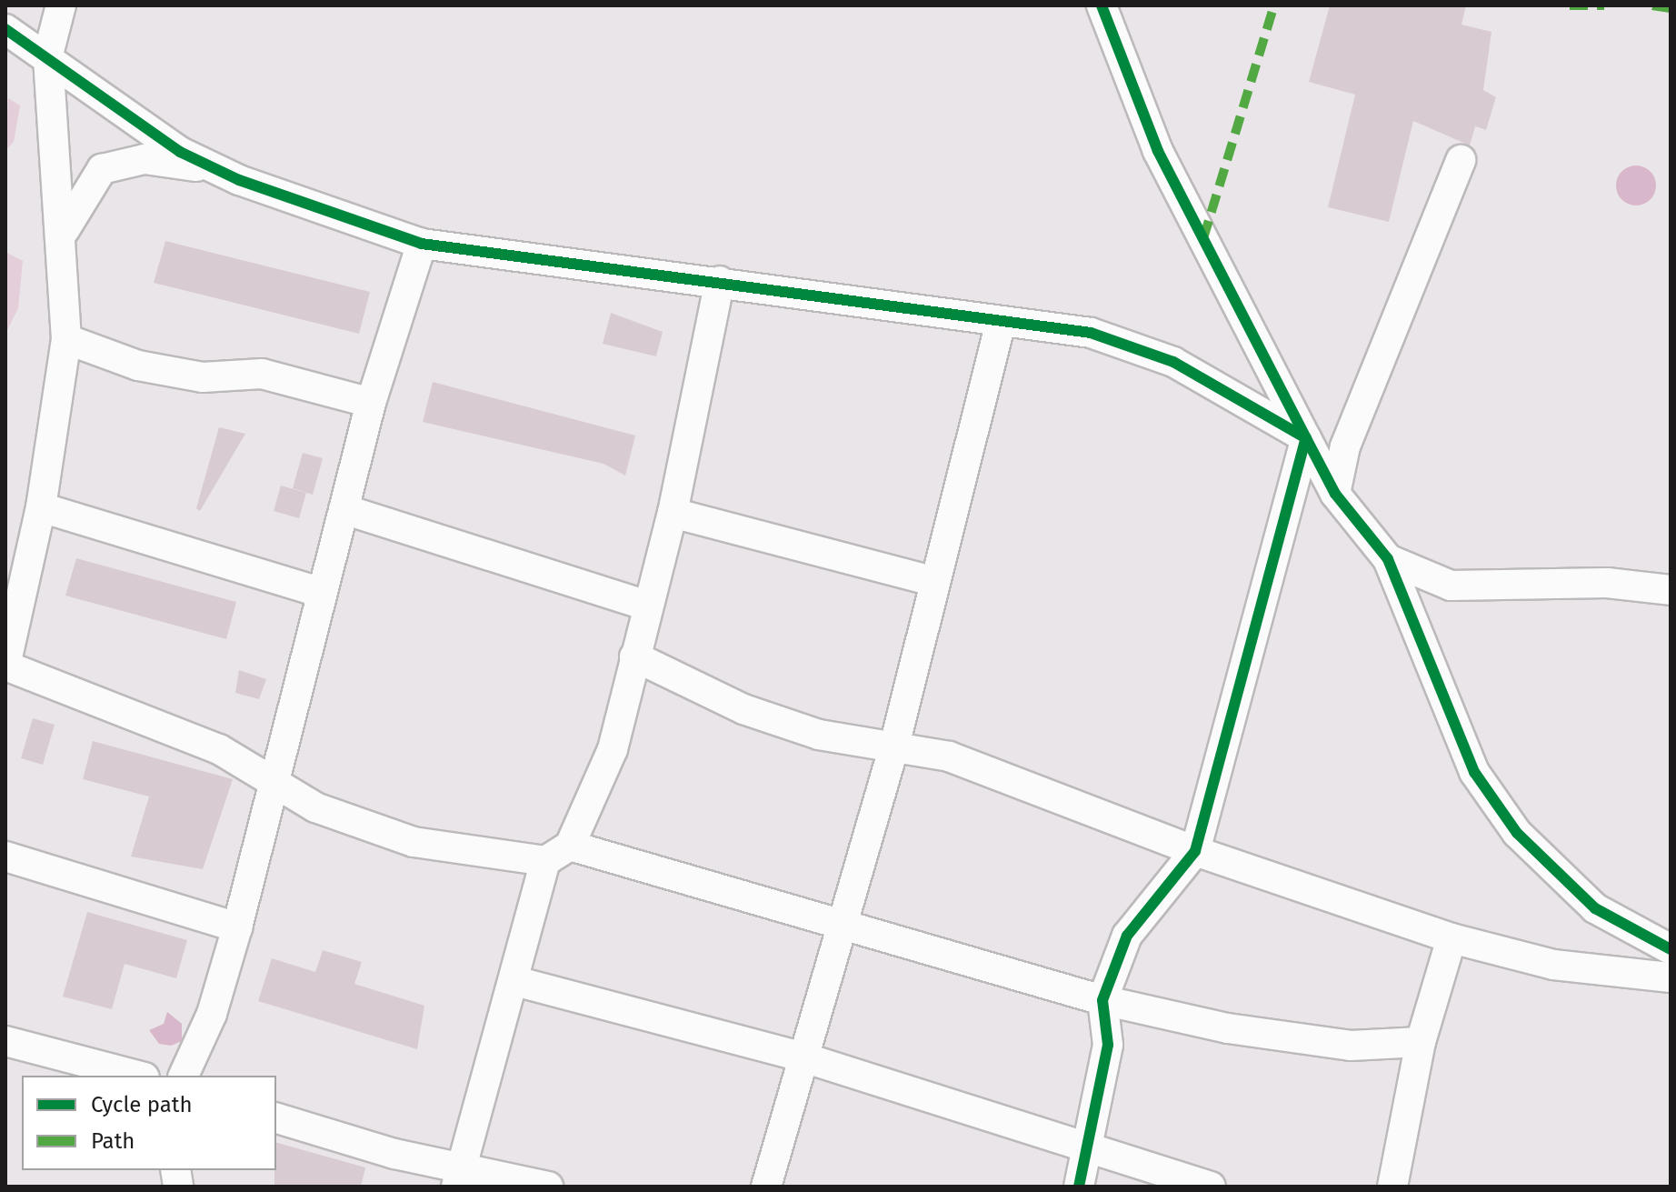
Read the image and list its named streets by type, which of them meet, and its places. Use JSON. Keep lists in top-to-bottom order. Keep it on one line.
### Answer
{"legend":["Cycle path","Path"]}
